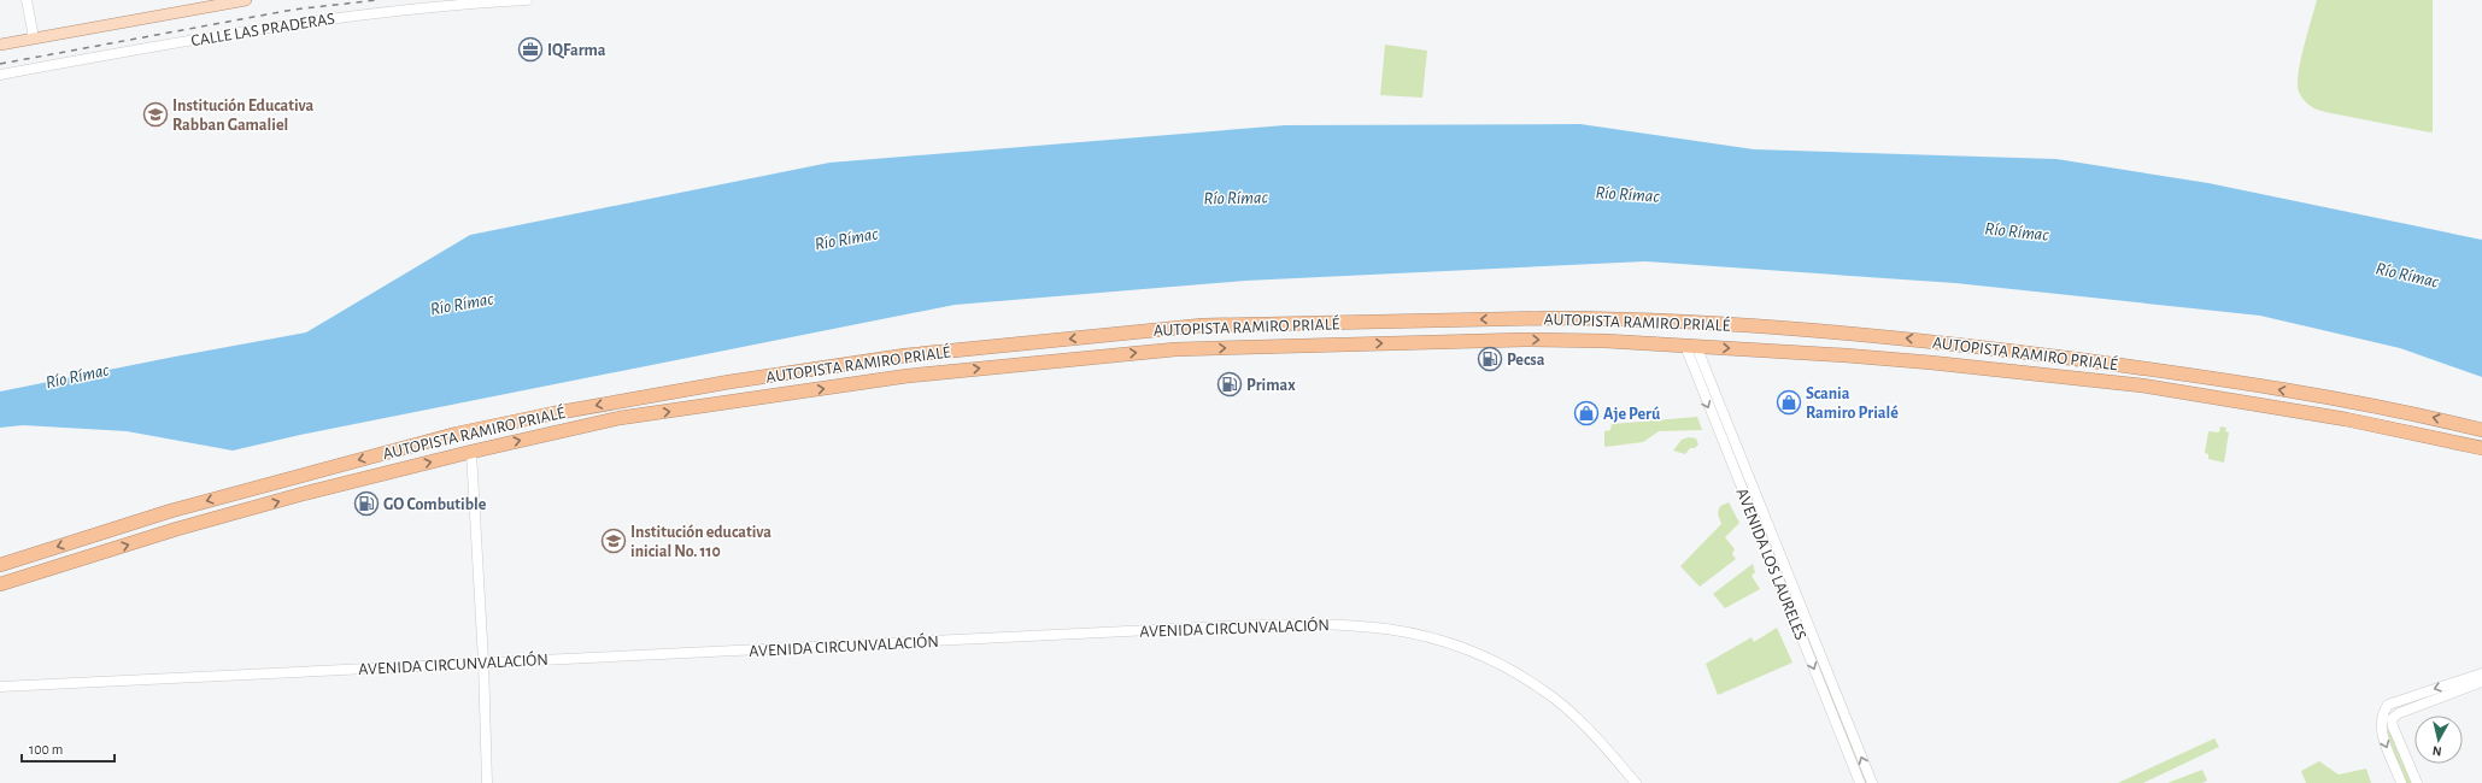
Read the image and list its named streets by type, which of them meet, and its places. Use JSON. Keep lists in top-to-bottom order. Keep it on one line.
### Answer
{"streets":{"highway":["AUTOPISTA RAMIRO PRIALÉ"],"street":["CALLE LAS PRADERAS","AVENIDA LOS LAURELES","AVENIDA CIRCUNVALACIÓN"]},"crossings":[["AUTOPISTA RAMIRO PRIALÉ","AVENIDA LOS LAURELES"]],"water":["Río Rímac"],"places":{"office":["IQFarma"],"school or university":["Institución Educativa Rabban Gamaliel","Institución educativa inicial No. 110"],"fuel station":["Pecsa","Primax","GO Combutible"],"shop":["Scania Ramiro Prialé","Aje Perú"]},"scale_bar":"100 m","north":"bottom"}
